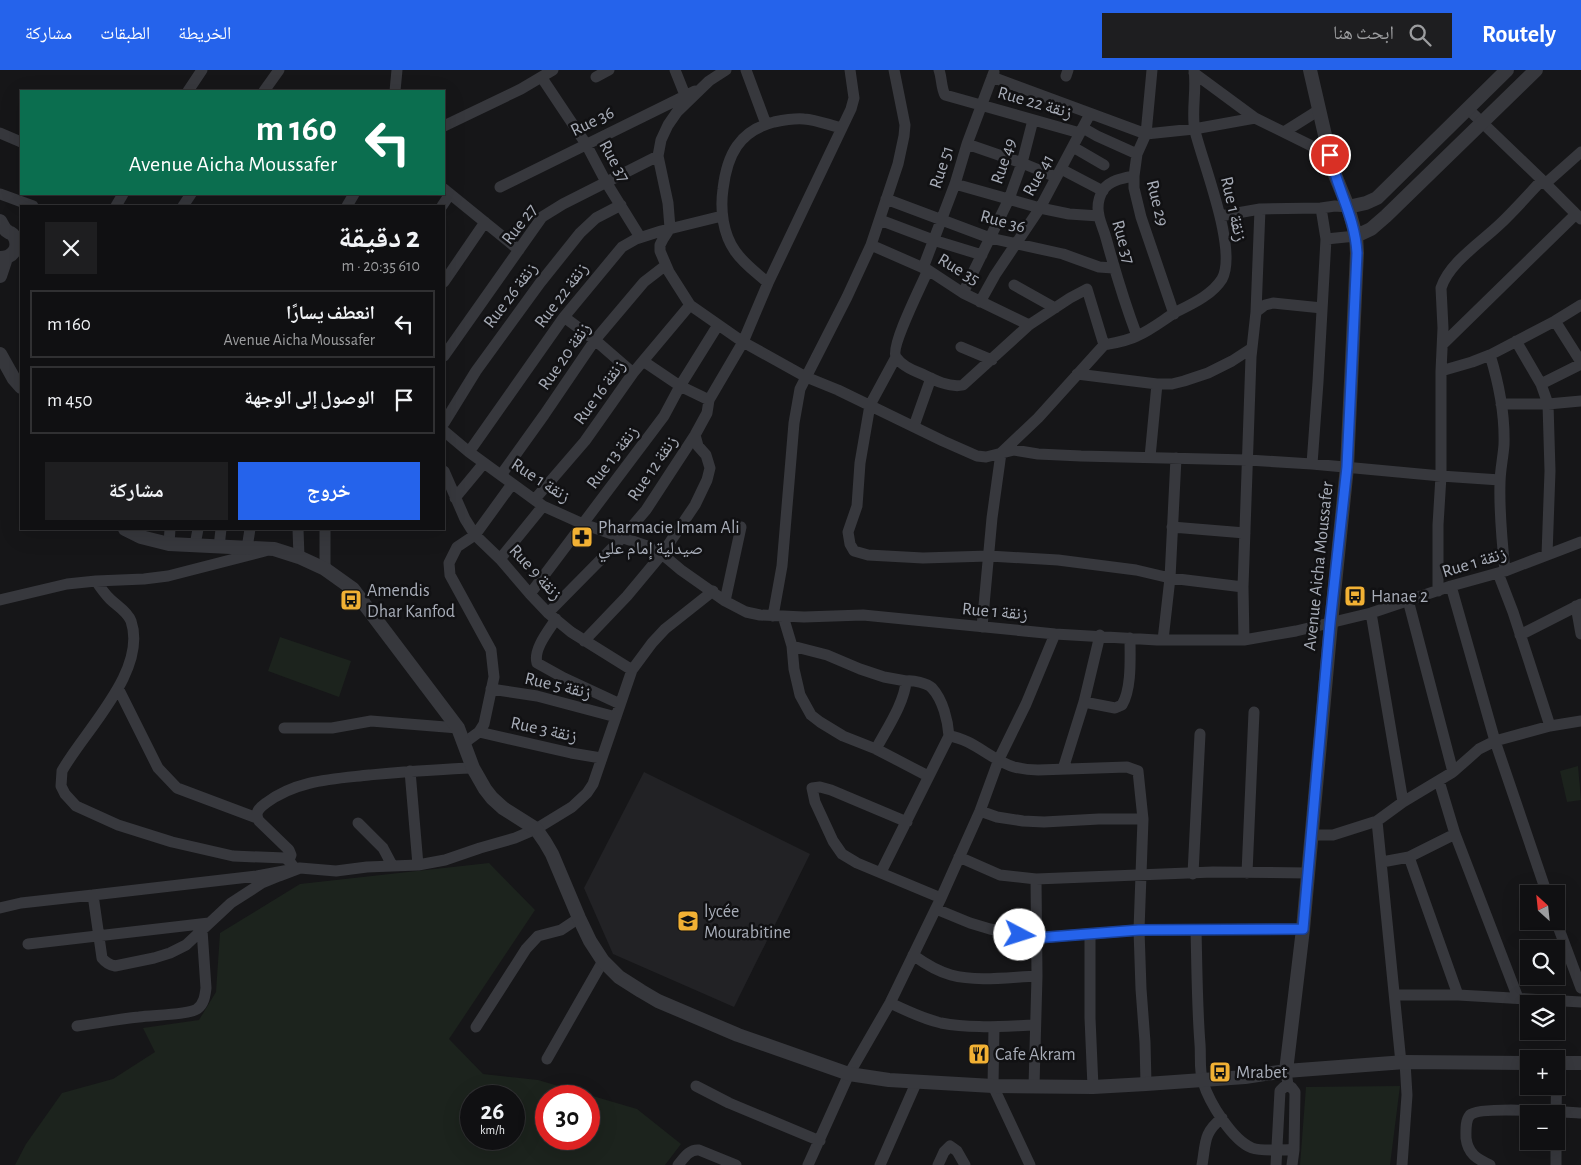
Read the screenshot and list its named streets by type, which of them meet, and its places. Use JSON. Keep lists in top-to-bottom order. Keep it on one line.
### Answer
{"streets":{"street":["Rue 22 زنقة","Rue 36","Rue 37","Rue 49","Rue 51","Rue 41","Rue 29","Rue 1 زنقة","Rue 27","Rue 35","Rue 26 زنقة","Rue 20 زنقة","Rue 16 زنقة","Rue 13 زنقة","Rue 12 زنقة","Avenue Aicha Moussafer","Rue 9 زنقة","Rue 5 زنقة","Rue 3 زنقة"]},"crossings":[["Rue 22 زنقة","Rue 37"],["Rue 22 زنقة","Rue 49"],["Rue 22 زنقة","Rue 51"],["Rue 22 زنقة","Rue 41"],["Rue 22 زنقة","Rue 29"],["Rue 22 زنقة","Rue 1 زنقة"],["Rue 36","Rue 37"],["Rue 36","Rue 49"],["Rue 36","Rue 51"],["Rue 36","Rue 41"],["Rue 37","Rue 1 زنقة"],["Rue 37","Rue 27"],["Rue 37","Rue 26 زنقة"],["Rue 49","Rue 35"],["Rue 51","Rue 35"],["Rue 41","Rue 35"],["Rue 29","Rue 1 زنقة"],["Rue 1 زنقة","Rue 20 زنقة"],["Rue 1 زنقة","Rue 16 زنقة"],["Rue 1 زنقة","Rue 13 زنقة"],["Rue 1 زنقة","Rue 12 زنقة"],["Rue 1 زنقة","Avenue Aicha Moussafer"],["Rue 16 زنقة","Rue 9 زنقة"],["Rue 13 زنقة","Rue 9 زنقة"],["Rue 12 زنقة","Rue 9 زنقة"]],"places":{"pharmacy":["Pharmacie Imam Ali صيدلية إمام علي"],"bus stop":["Hanae 2","Amendis Dhar Kanfod","Mrabet"],"school or university":["lycée Mourabitine"],"restaurant":["Cafe Akram"]},"north":"top left","page":{"header":"Routely","search":"ابحث هنا","nav":["الخريطة","الطبقات","مشاركة"],"turn":["160 m","Avenue Aicha Moussafer"],"heading":["2 دقيقة","610 m · 20:35"],"list":[{"name":"انعطف يسارًا","note":"Avenue Aicha Moussafer","value":"160 m"},{"name":"الوصول إلى الوجهة","value":"450 m"}],"buttons":["خروج","مشاركة"],"map_buttons":["+","−"],"speed":"26 km/h","limit":"30"}}
